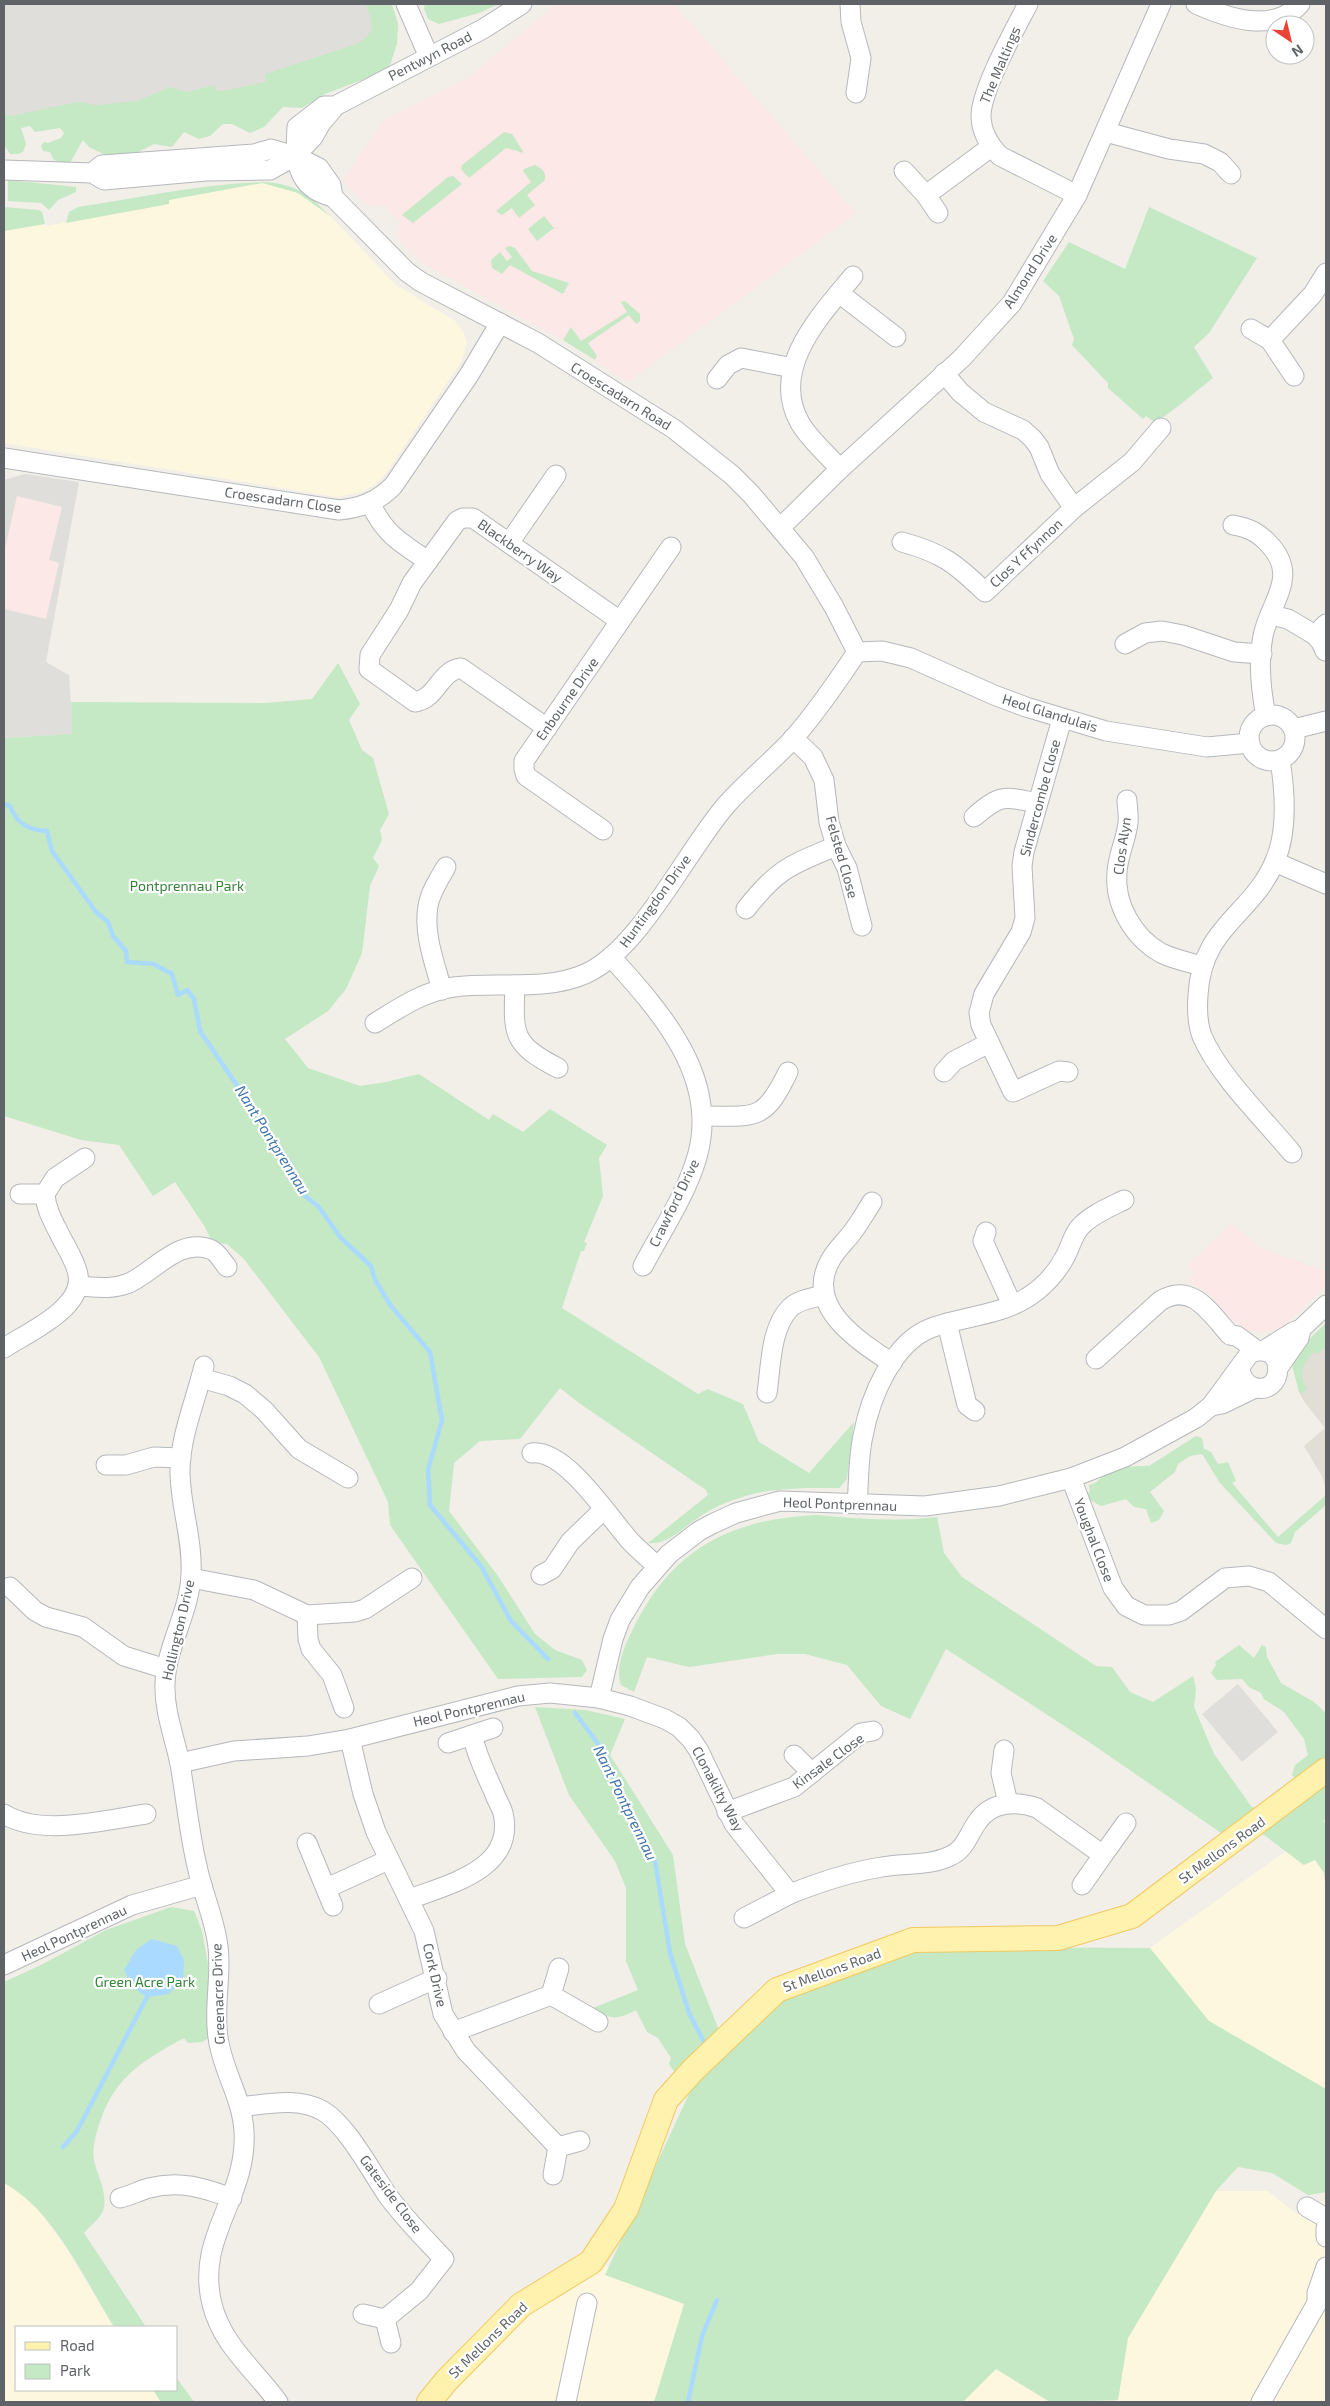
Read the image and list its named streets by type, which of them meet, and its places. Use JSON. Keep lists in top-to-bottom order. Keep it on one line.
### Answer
{"streets":{"main road":["St Mellons Road"],"street":["Pentwyn Road","The Maltings","Almond Drive","Croescadarn Road","Croescadarn Close","Blackberry Way","Clos Y Ffynnon","Enbourne Drive","Heol Glandulais","Sindercombe Close","Clos Alyn","Felsted Close","Huntingdon Drive","Crawford Drive","Heol Pontprennau","Youghal Close","Hollington Drive","Kinsale Close","Clonakilty Way","Cork Drive","Greenacre Drive","Gateside Close"]},"crossings":[["Pentwyn Road","Croescadarn Road"],["Almond Drive","Croescadarn Road"],["Almond Drive","Clos Y Ffynnon"],["Croescadarn Road","Croescadarn Close"],["Croescadarn Road","Heol Glandulais"],["Croescadarn Road","Huntingdon Drive"],["Blackberry Way","Enbourne Drive"],["Heol Glandulais","Sindercombe Close"],["Heol Glandulais","Huntingdon Drive"],["Felsted Close","Huntingdon Drive"],["Huntingdon Drive","Crawford Drive"],["Heol Pontprennau","Youghal Close"],["Heol Pontprennau","Hollington Drive"],["Heol Pontprennau","Clonakilty Way"],["Heol Pontprennau","Cork Drive"],["Heol Pontprennau","Greenacre Drive"],["Kinsale Close","Clonakilty Way"],["Greenacre Drive","Gateside Close"]],"water":["Nant Pontprennau"],"parks":["Pontprennau Park","Green Acre Park"],"legend":["Road","Park"],"north":"bottom right"}
